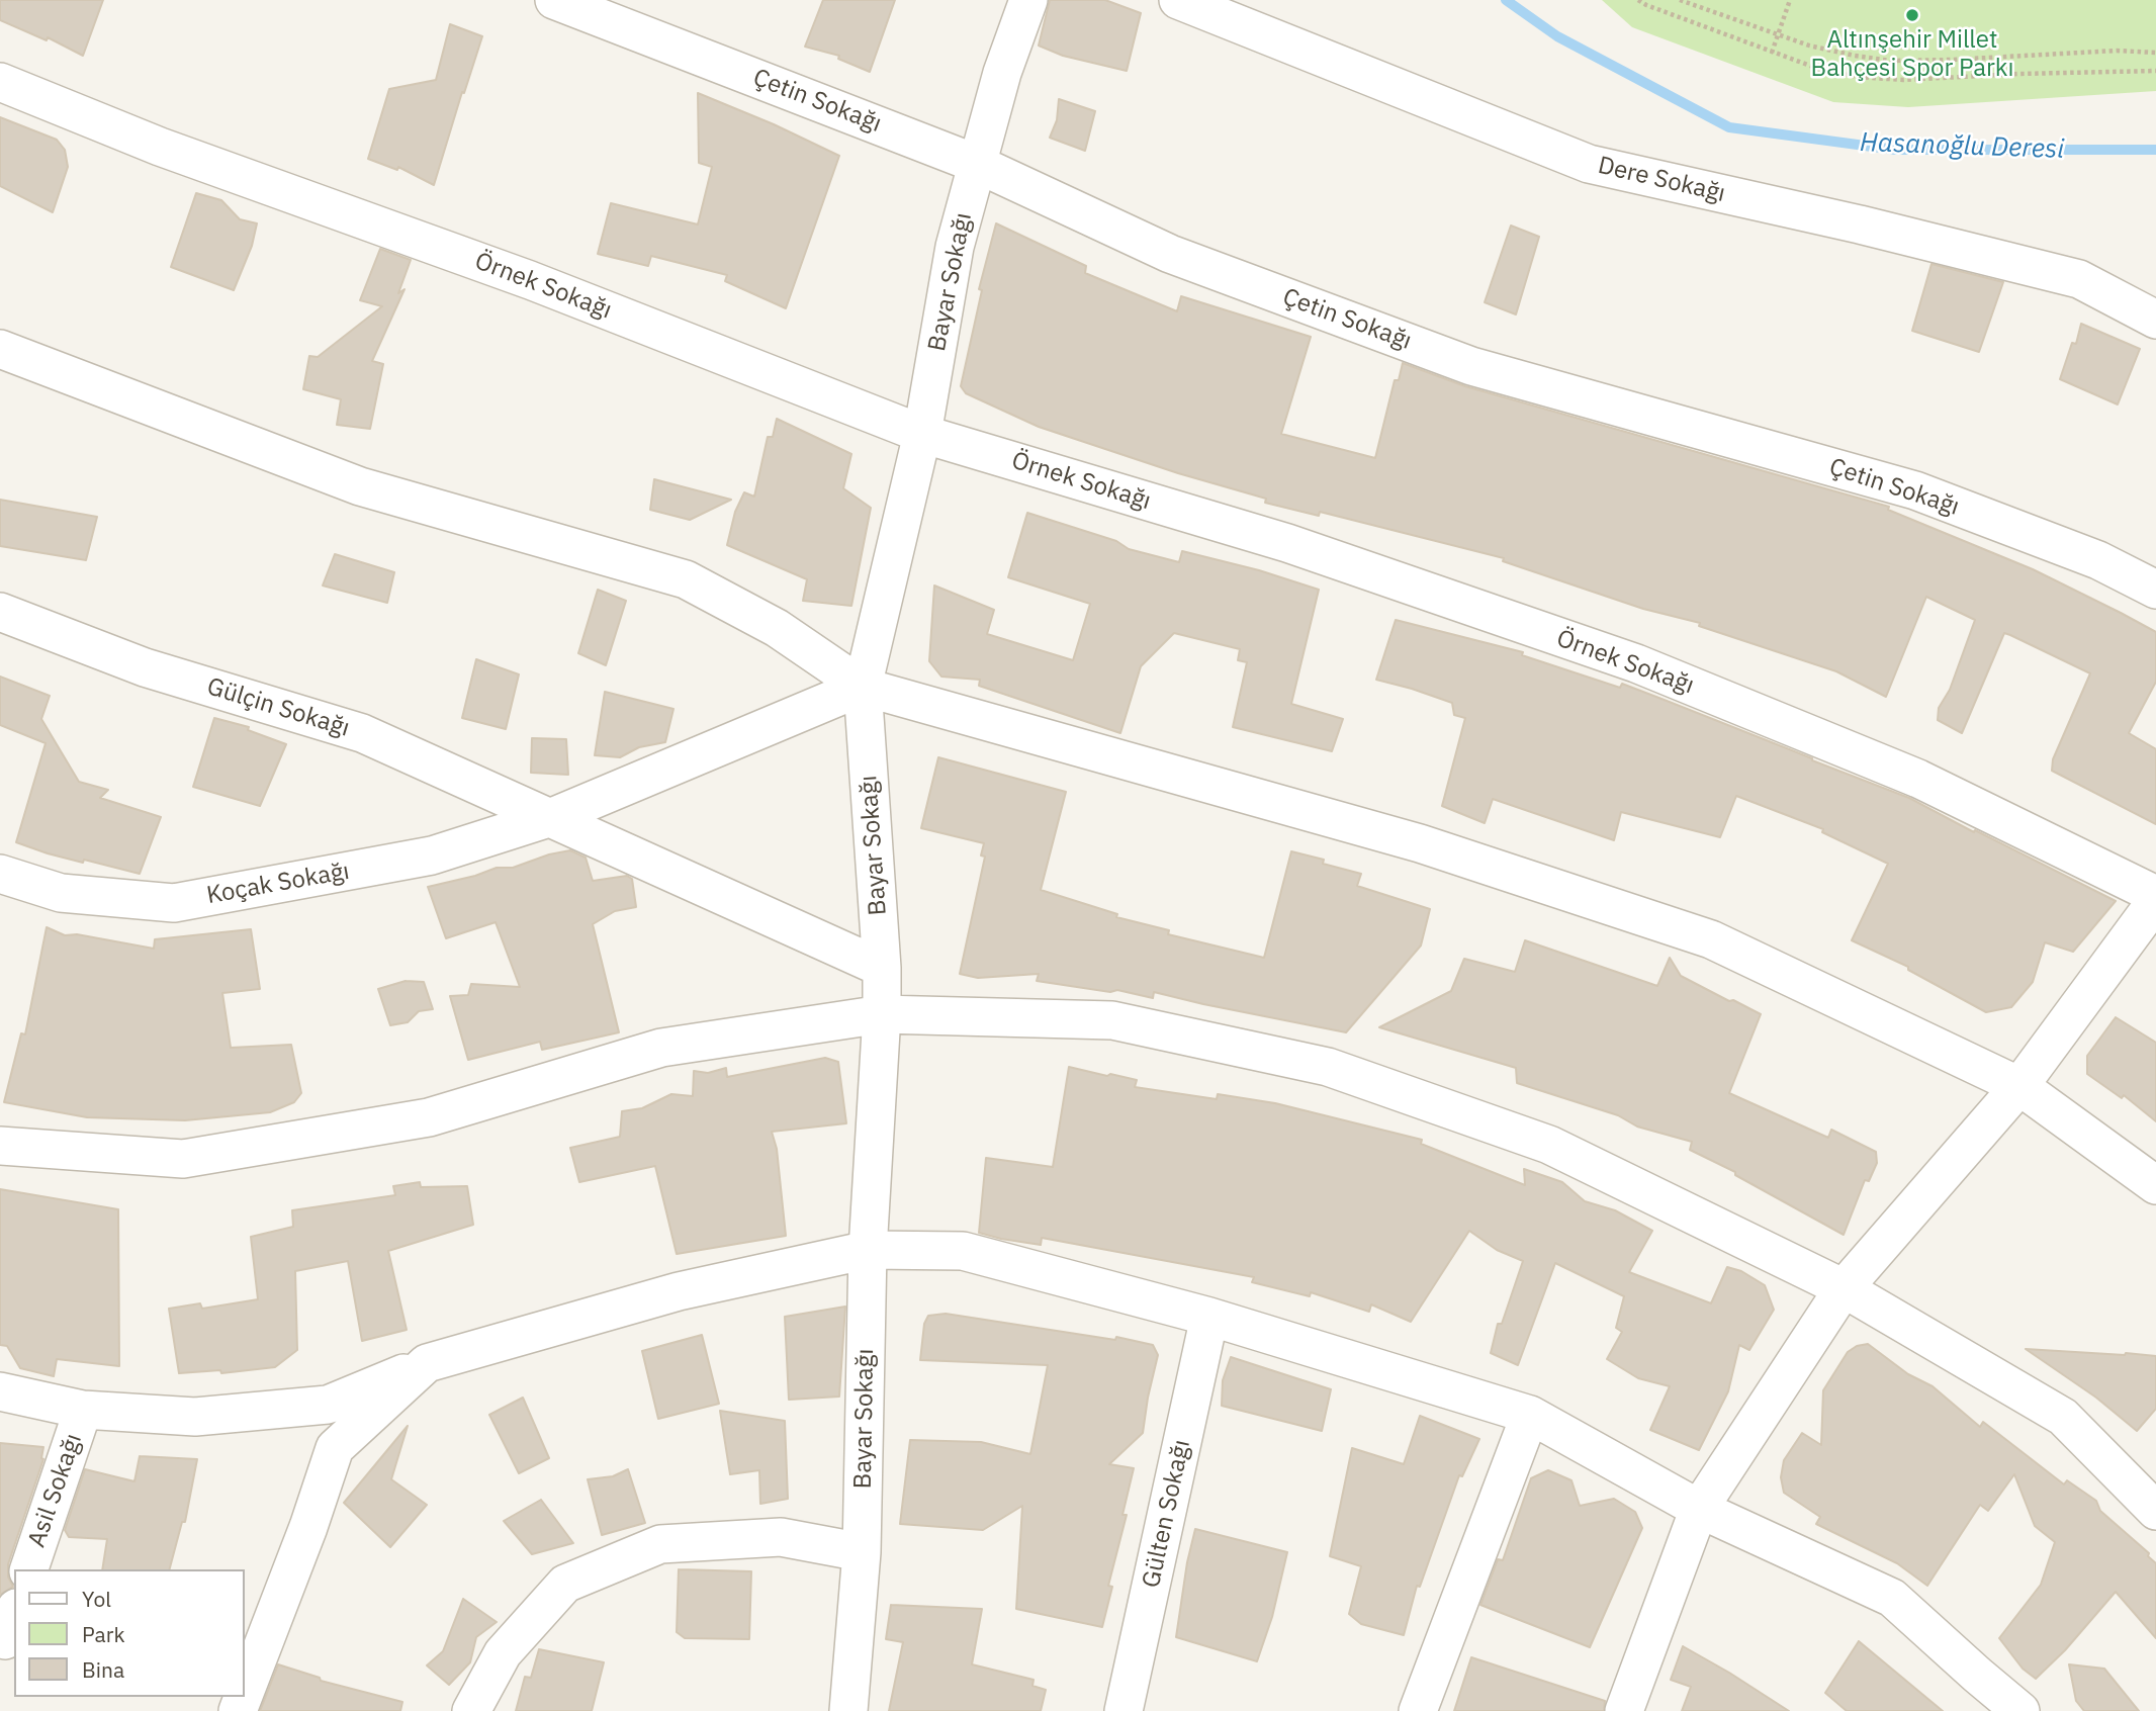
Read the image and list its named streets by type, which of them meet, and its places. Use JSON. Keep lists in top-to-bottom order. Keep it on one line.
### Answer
{"streets":{"street":["Çetin Sokağı","Dere Sokağı","Bayar Sokağı","Örnek Sokağı","Gülçin Sokağı","Koçak Sokağı","Asil Sokağı","Gülten Sokağı"]},"crossings":[["Çetin Sokağı","Bayar Sokağı"],["Bayar Sokağı","Örnek Sokağı"],["Bayar Sokağı","Gülçin Sokağı"],["Bayar Sokağı","Koçak Sokağı"],["Gülçin Sokağı","Koçak Sokağı"]],"water":["Hasanoğlu Deresi"],"places":["Altınşehir Millet Bahçesi Spor Parkı"],"legend":["Yol","Park","Bina"]}
